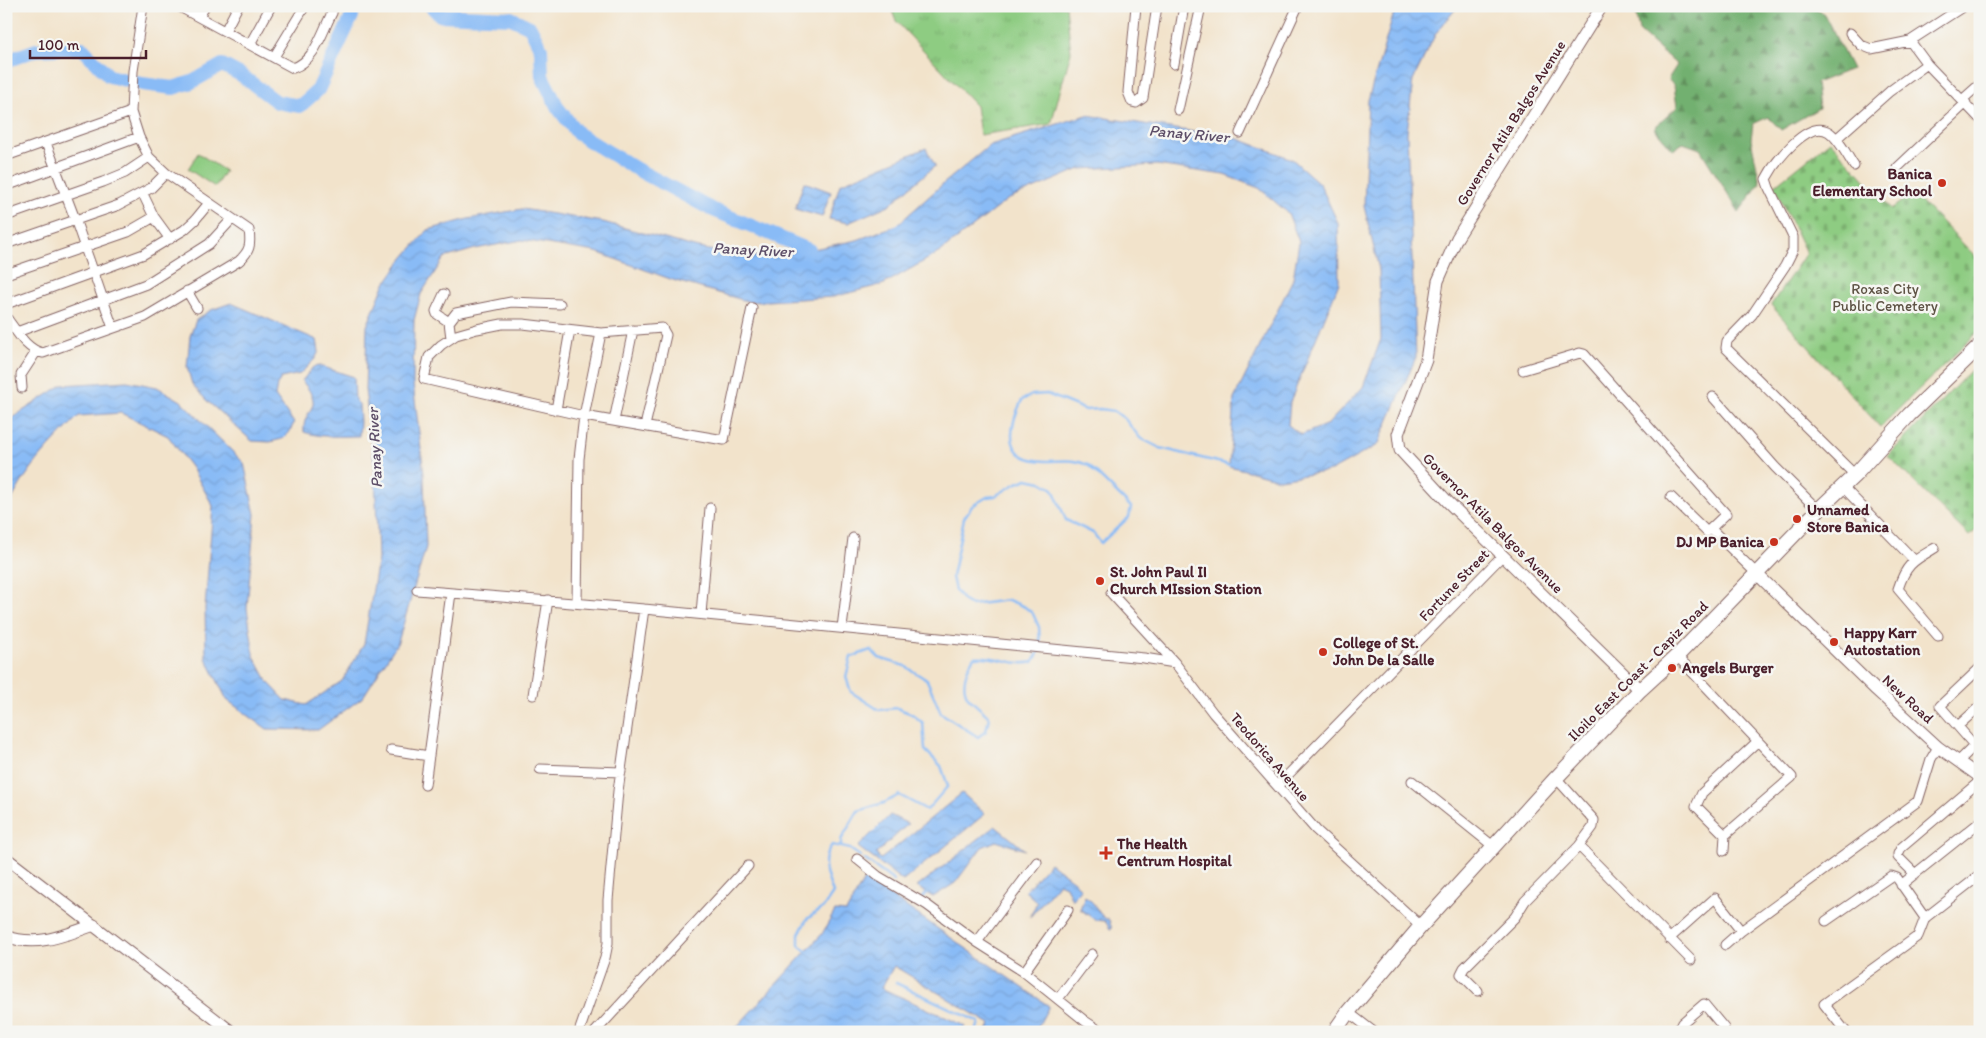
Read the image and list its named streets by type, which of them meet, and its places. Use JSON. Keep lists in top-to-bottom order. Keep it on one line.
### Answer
{"streets":{"main road":["Governor Atila Balgos Avenue","Iloilo East Coast - Capiz Road","New Road"],"street":["Fortune Street","Teodorica Avenue"]},"crossings":[["Governor Atila Balgos Avenue","Fortune Street"],["Governor Atila Balgos Avenue","Iloilo East Coast - Capiz Road"],["Fortune Street","Teodorica Avenue"],["Iloilo East Coast - Capiz Road","New Road"],["Iloilo East Coast - Capiz Road","Teodorica Avenue"]],"water":["Panay River"],"parks":["Roxas City Public Cemetery"],"places":{"other":["Banica Elementary School","Unnamed Store Banica","DJ MP Banica","St. John Paul II Church MIssion Station","Happy Karr Autostation","College of St. John De la Salle","Angels Burger"],"health":["The Health Centrum Hospital"]},"scale_bar":"100 m"}
